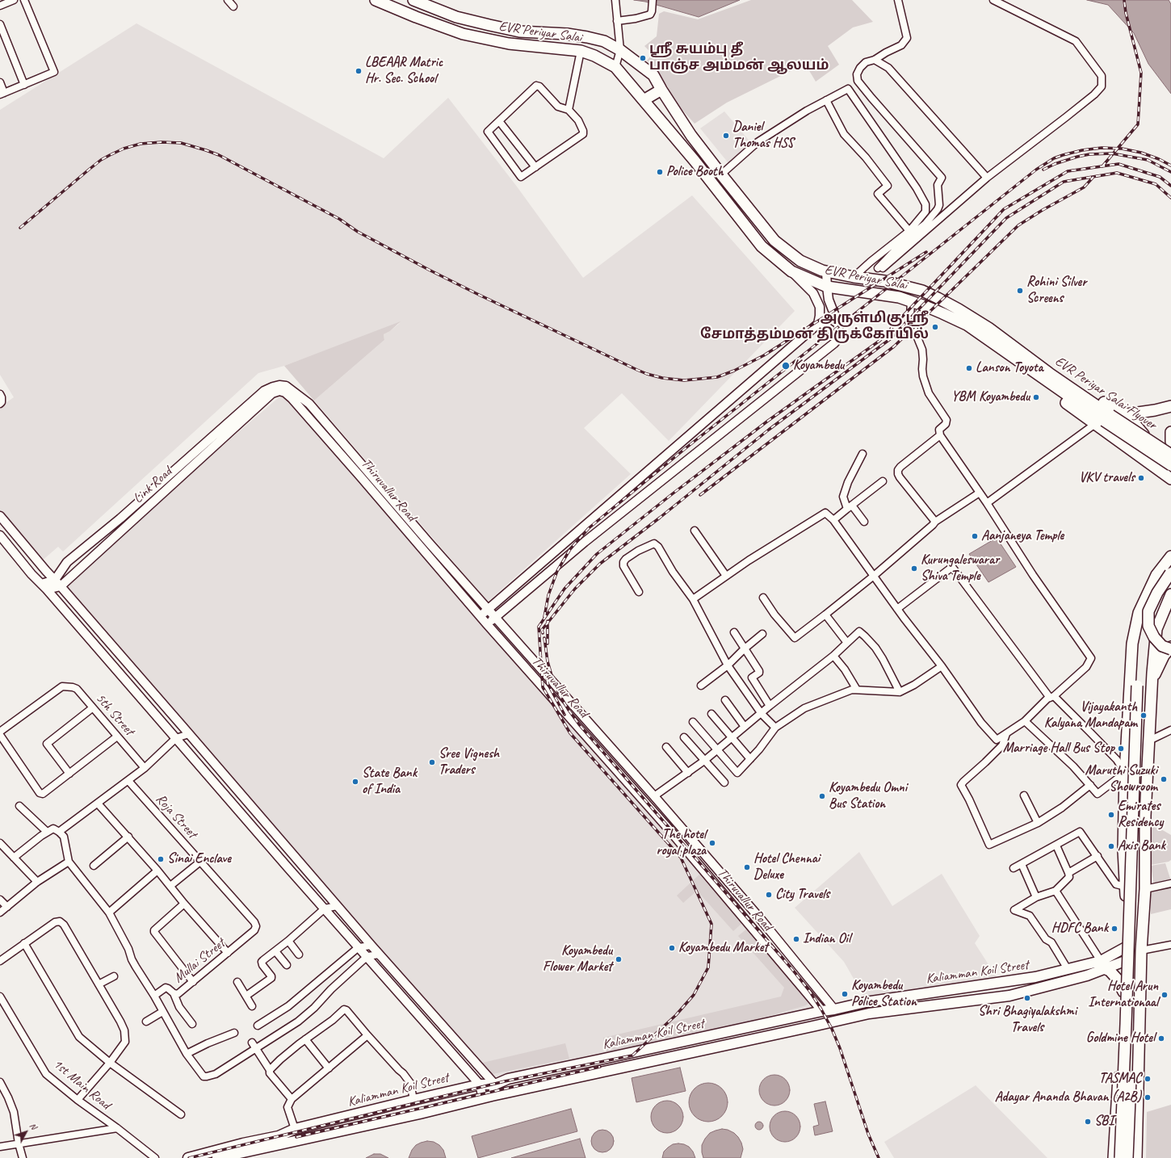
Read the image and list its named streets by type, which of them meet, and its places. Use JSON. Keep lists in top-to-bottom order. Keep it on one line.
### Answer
{"streets":{"main road":["EVR Periyar Salai","EVR Periyar Salai Flyover","Kaliamman Koil Street"],"street":["Link Road","Thiruvallur Road","5th Street","Roja Street","Mullai Street","1st Main Road"]},"crossings":[["EVR Periyar Salai","EVR Periyar Salai Flyover"],["Link Road","Thiruvallur Road"],["Thiruvallur Road","Kaliamman Koil Street"],["Roja Street","Mullai Street"]],"places":["ஶ்ரீ சுயம்பு தீ பாஞ்ச அம்மன் ஆலயம்","LBEAAR Matric Hr. Sec. School","Daniel Thomas HSS","Police Booth","Rohini Silver Screens","அருள்மிகு ஸ்ரீ சேமாத்தம்மன் திருக்கோயில்","Koyambedu","Lanson Toyota","YBM Koyambedu","VKV travels","Aanjaneya Temple","Kurungaleswarar Shiva Temple","Vijayakanth Kalyana Mandapam","Marriage Hall Bus Stop","Sree Vignesh Traders","Maruthi Suzuki Showroom","State Bank of India","Koyambedu Omni Bus Station","Emirates Residency","The hotel royal plaza","Axis Bank","Sinai Enclave","Hotel Chennai Deluxe","City Travels","HDFC Bank","Indian Oil","Koyambedu Market","Koyambedu Flower Market","Koyambedu Police Station","Hotel Arun Internationaal","Shri Bhagiyalakshmi Travels","Goldmine Hotel","TASMAC","Adayar Ananda Bhavan (A2B)","SBI"],"north":"top right"}
